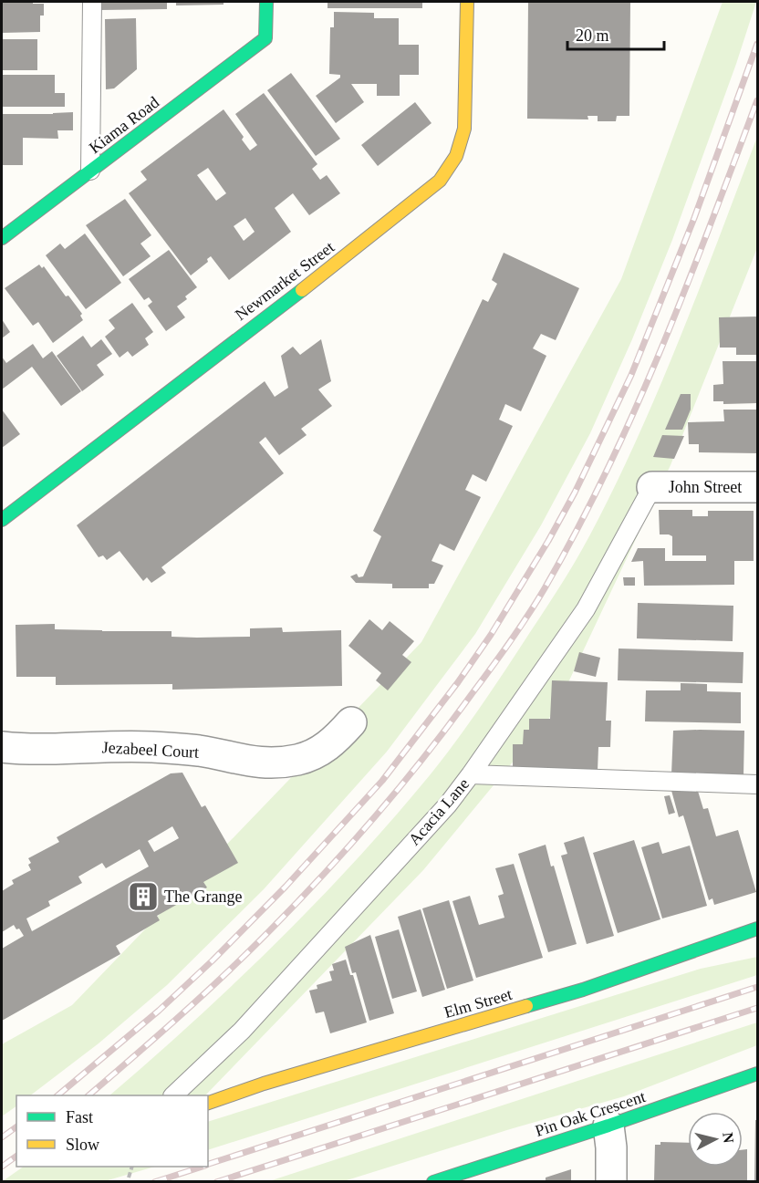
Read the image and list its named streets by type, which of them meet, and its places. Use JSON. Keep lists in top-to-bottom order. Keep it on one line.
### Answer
{"streets":{"street":["Kiama Road","Newmarket Street","John Street","Jezabeel Court","Elm Street","Pin Oak Crescent"],"lane":["Acacia Lane"]},"crossings":[["John Street","Acacia Lane"]],"places":{"building":["The Grange"]},"legend":["Fast","Slow"],"scale_bar":"20 m","north":"right"}
